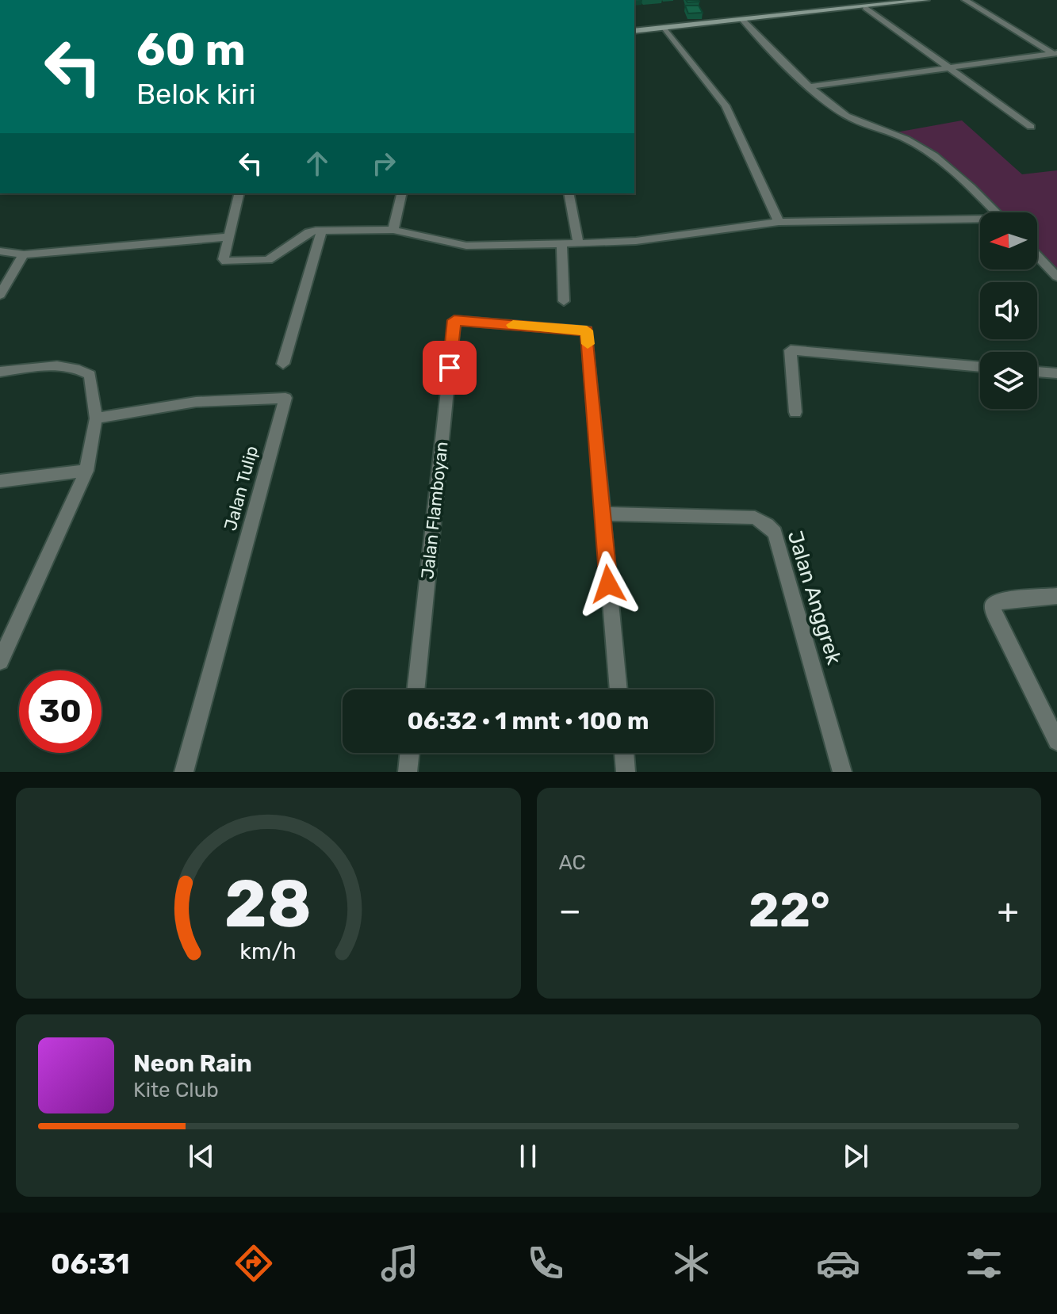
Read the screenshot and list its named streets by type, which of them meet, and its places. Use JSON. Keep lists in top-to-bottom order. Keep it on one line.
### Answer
{"streets":{"street":["Jalan Tulip","Jalan Flamboyan","Jalan Anggrek"]},"crossings":[["Jalan Flamboyan","Jalan Anggrek"]],"north":"left","page":{"turn":["60 m","Belok kiri"],"limit":"30","trip":"06:32 · 1 mnt · 100 m","tile":"AC","heat":["−","22°","+"],"song":["Neon Rain","Kite Club"],"tabs":"06:31","gauge":["28","km/h"]}}
